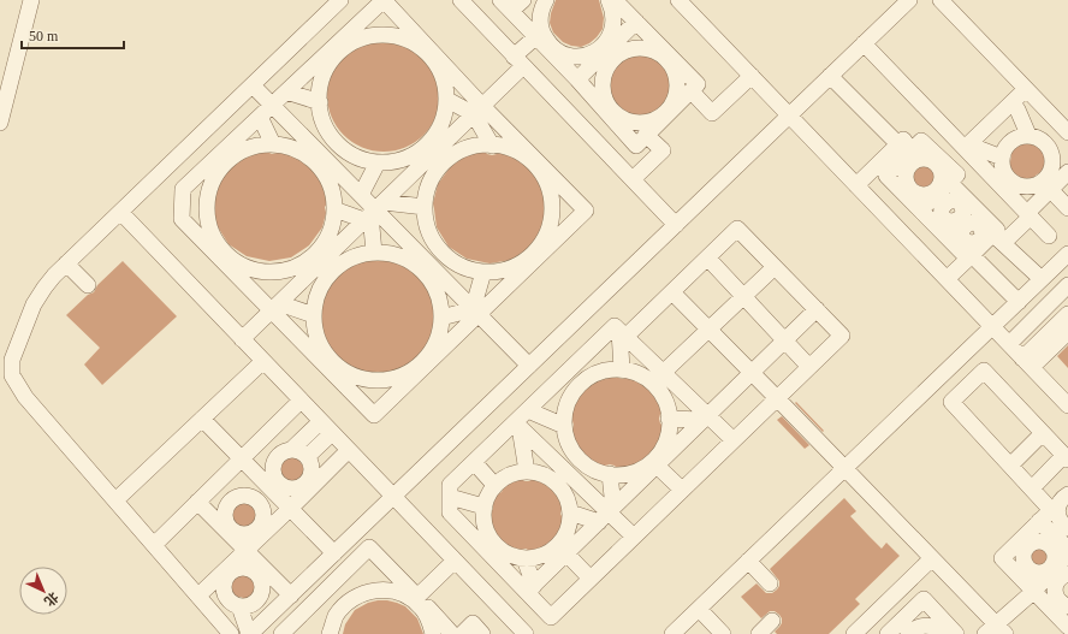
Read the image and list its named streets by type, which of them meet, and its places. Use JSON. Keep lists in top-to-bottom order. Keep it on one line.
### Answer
{"scale_bar":"50 m","north":"bottom right"}
